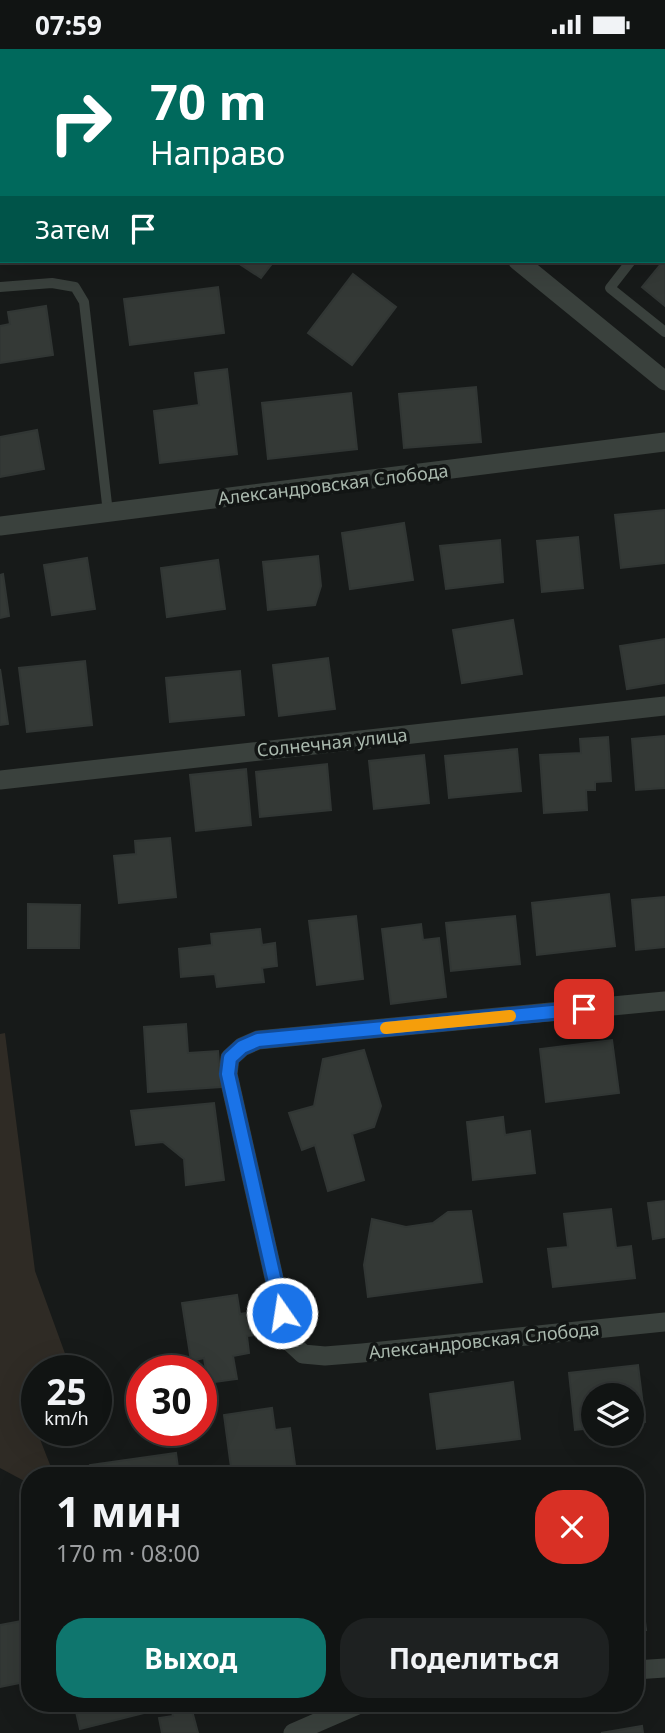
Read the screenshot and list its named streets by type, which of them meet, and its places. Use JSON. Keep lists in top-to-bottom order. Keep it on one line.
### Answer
{"streets":{"street":["Александровская Слобода","Солнечная улица"]},"page":{"status":"07:59","turn":["70 m","Направо"],"then":"Затем","speed":"25 km/h","limit":"30","heading":["1 мин","170 m · 08:00"],"buttons":["Выход","Поделиться"]}}
